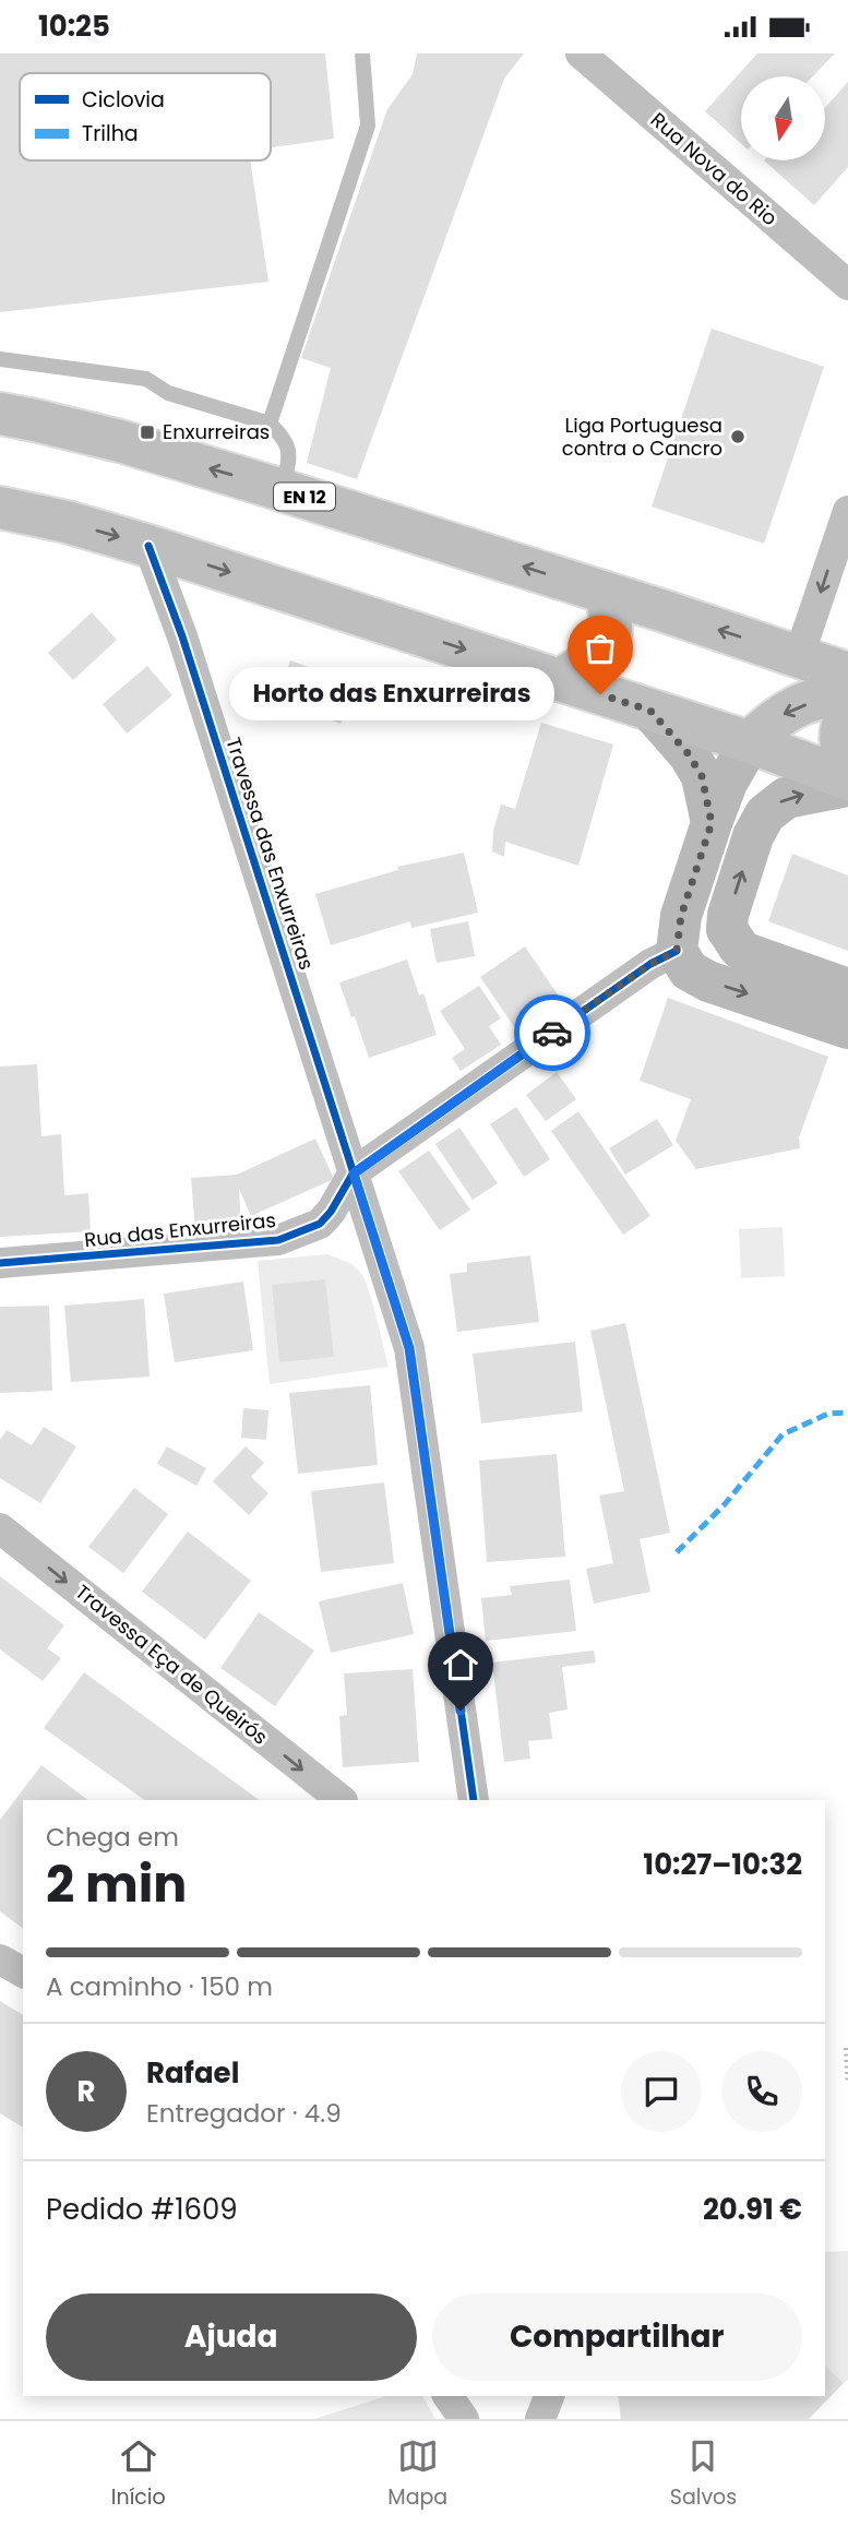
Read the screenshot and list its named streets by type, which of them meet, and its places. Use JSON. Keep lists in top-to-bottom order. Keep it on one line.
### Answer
{"streets":{"main road":["EN 12"],"street":["Rua Nova do Rio","Travessa das Enxurreiras","Rua das Enxurreiras","Travessa Eça de Queirós"]},"crossings":[["Travessa das Enxurreiras","Rua das Enxurreiras"]],"one_way":["Travessa Eça de Queirós"],"places":{"transit":["Enxurreiras"],"other":["Liga Portuguesa contra o Cancro","Horto das Enxurreiras"]},"legend":["Ciclovia","Trilha"],"north":"bottom","page":{"status":"10:25","bubble":"Horto das Enxurreiras","heading":["2 min","Chega em","10:27–10:32"],"panel":["Rafael","Entregador · 4.9","Pedido #1609","20.91 €"],"bar":"A caminho · 150 m","round":"R","buttons":["Ajuda","Compartilhar"],"tabs":["Início","Mapa","Salvos"]}}
